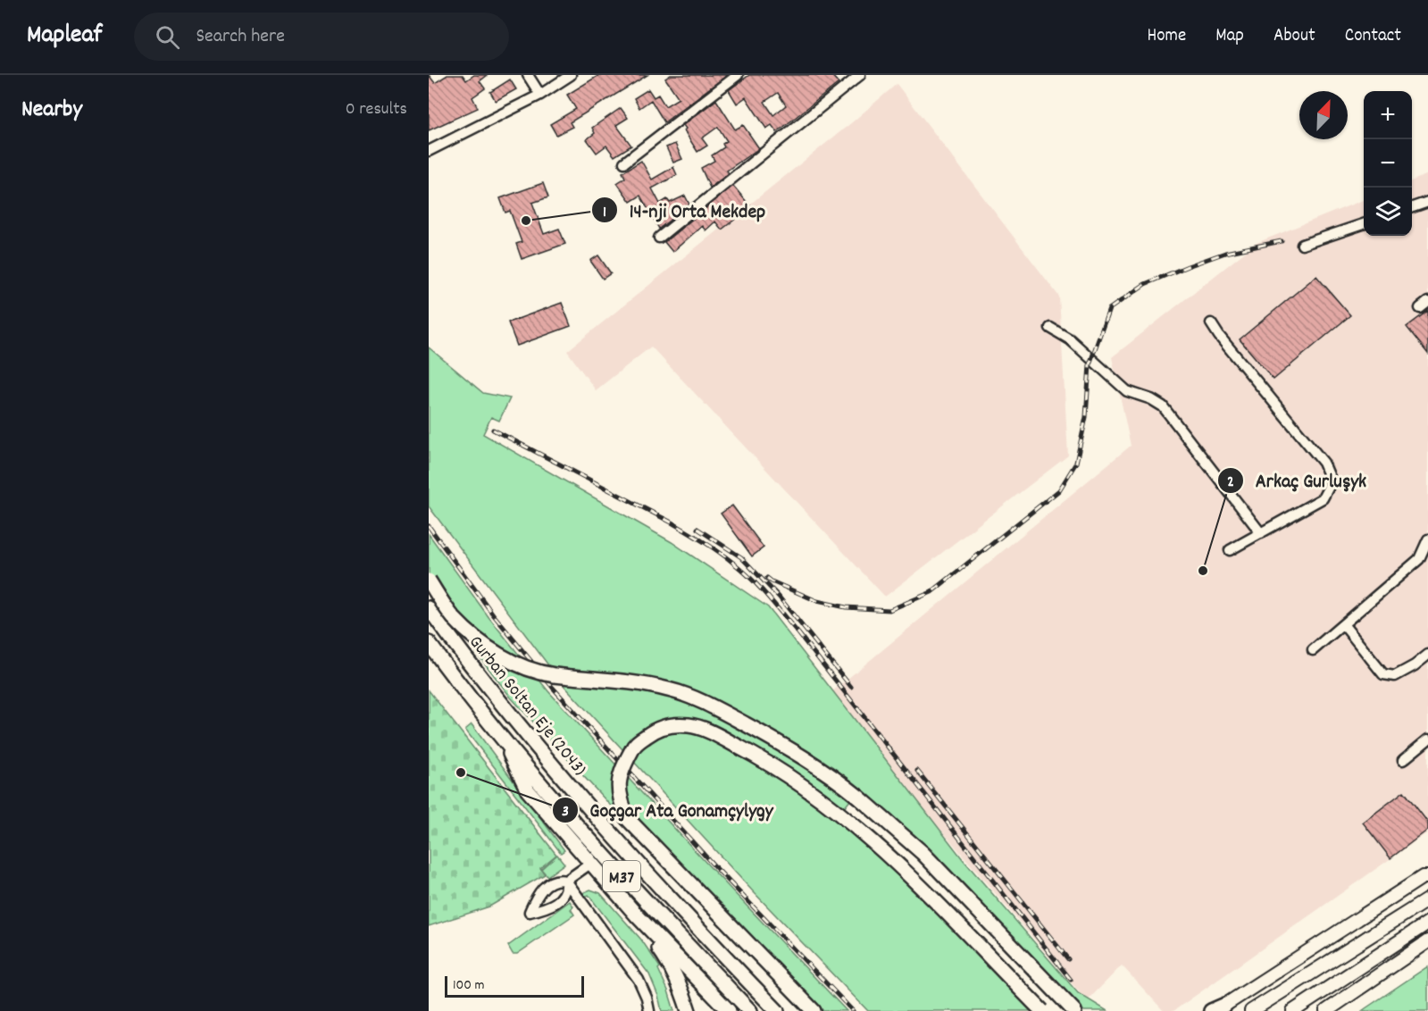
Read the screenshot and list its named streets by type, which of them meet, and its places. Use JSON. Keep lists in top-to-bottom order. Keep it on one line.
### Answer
{"streets":{"highway":["Gurban Soltan Eje (2043)","M37"]},"places":["14-nji Orta Mekdep","Arkaç Gurluşyk","Goçgar Ata Gonamçylygy"],"scale_bar":"100 m","north":"top right","page":{"header":"Mapleaf","search":"Search here","nav":["Home","Map","About","Contact"],"heading":["Nearby","0 results"],"map_buttons":["+","−"],"scale":"100 m"}}
